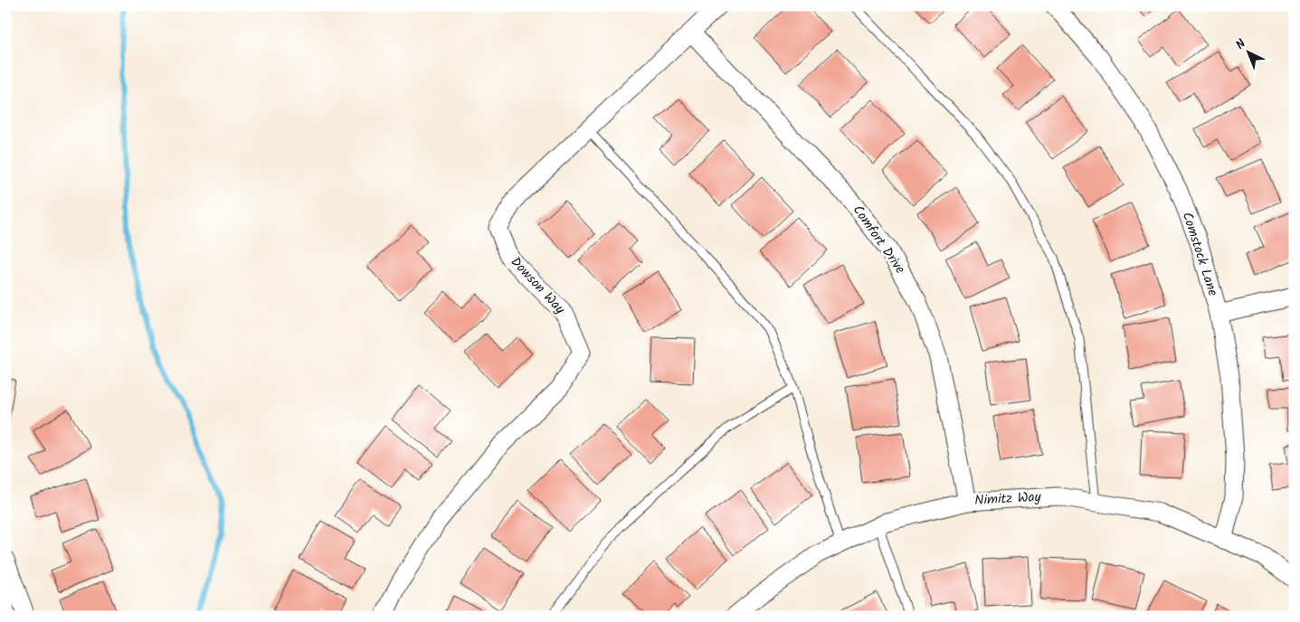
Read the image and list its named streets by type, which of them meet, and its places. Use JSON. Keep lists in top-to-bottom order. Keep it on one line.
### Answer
{"streets":{"street":["Comfort Drive","Comstock Lane","Dowson Way","Nimitz Way"]},"crossings":[["Comfort Drive","Dowson Way"],["Comfort Drive","Nimitz Way"],["Comstock Lane","Nimitz Way"]],"north":"top left"}
